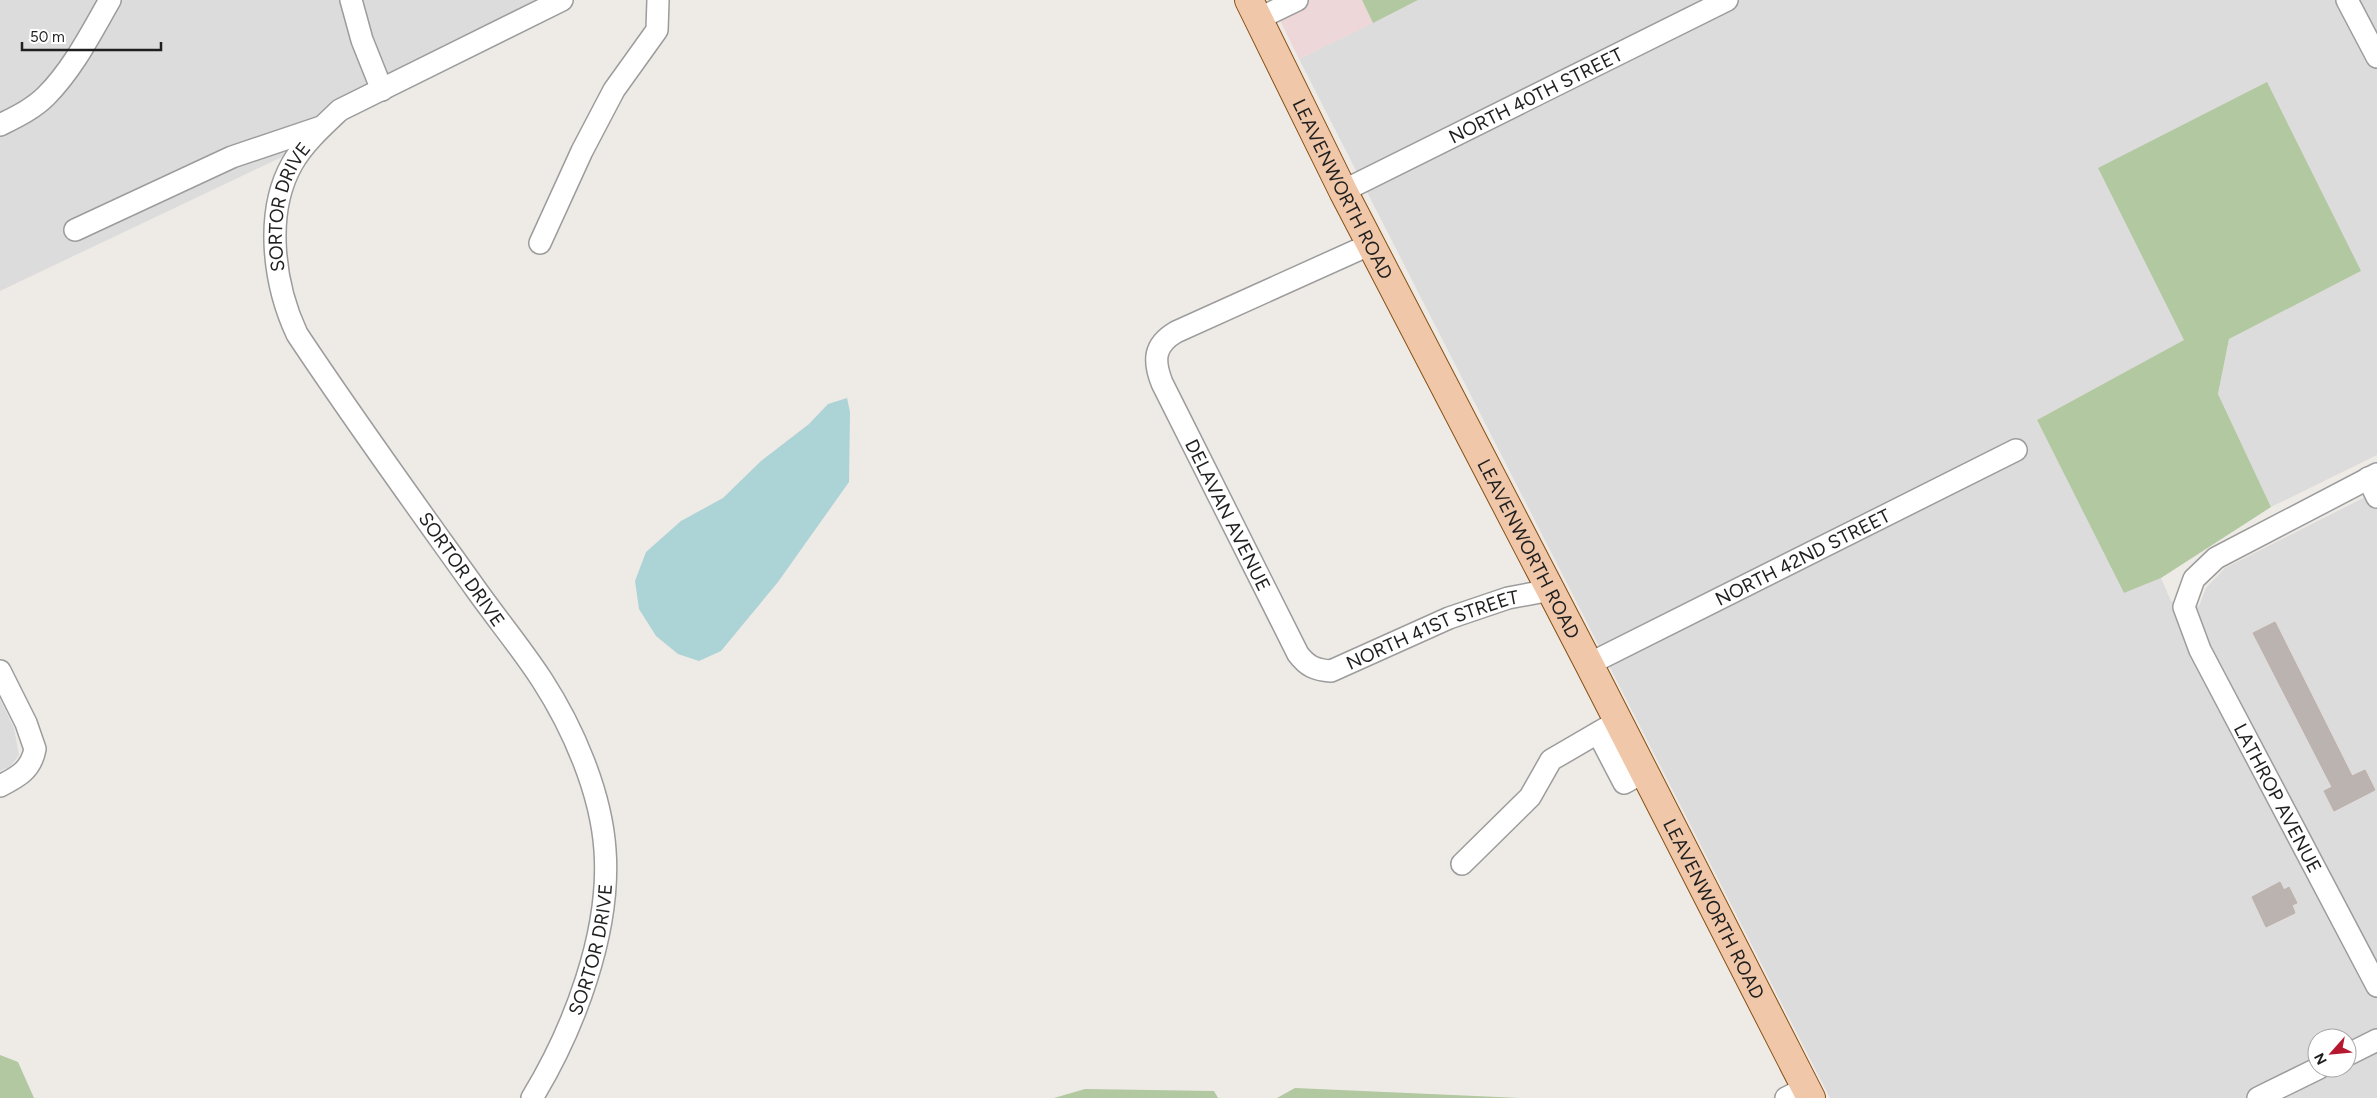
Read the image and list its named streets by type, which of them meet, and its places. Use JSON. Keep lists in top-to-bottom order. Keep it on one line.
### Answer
{"streets":{"main road":["LEAVENWORTH ROAD"],"street":["NORTH 40TH STREET","SORTOR DRIVE","DELAVAN AVENUE","NORTH 42ND STREET","NORTH 41ST STREET","LATHROP AVENUE"]},"crossings":[["NORTH 40TH STREET","LEAVENWORTH ROAD"],["LEAVENWORTH ROAD","DELAVAN AVENUE"],["LEAVENWORTH ROAD","NORTH 42ND STREET"],["LEAVENWORTH ROAD","NORTH 41ST STREET"],["DELAVAN AVENUE","NORTH 41ST STREET"]],"scale_bar":"50 m","north":"bottom left"}
